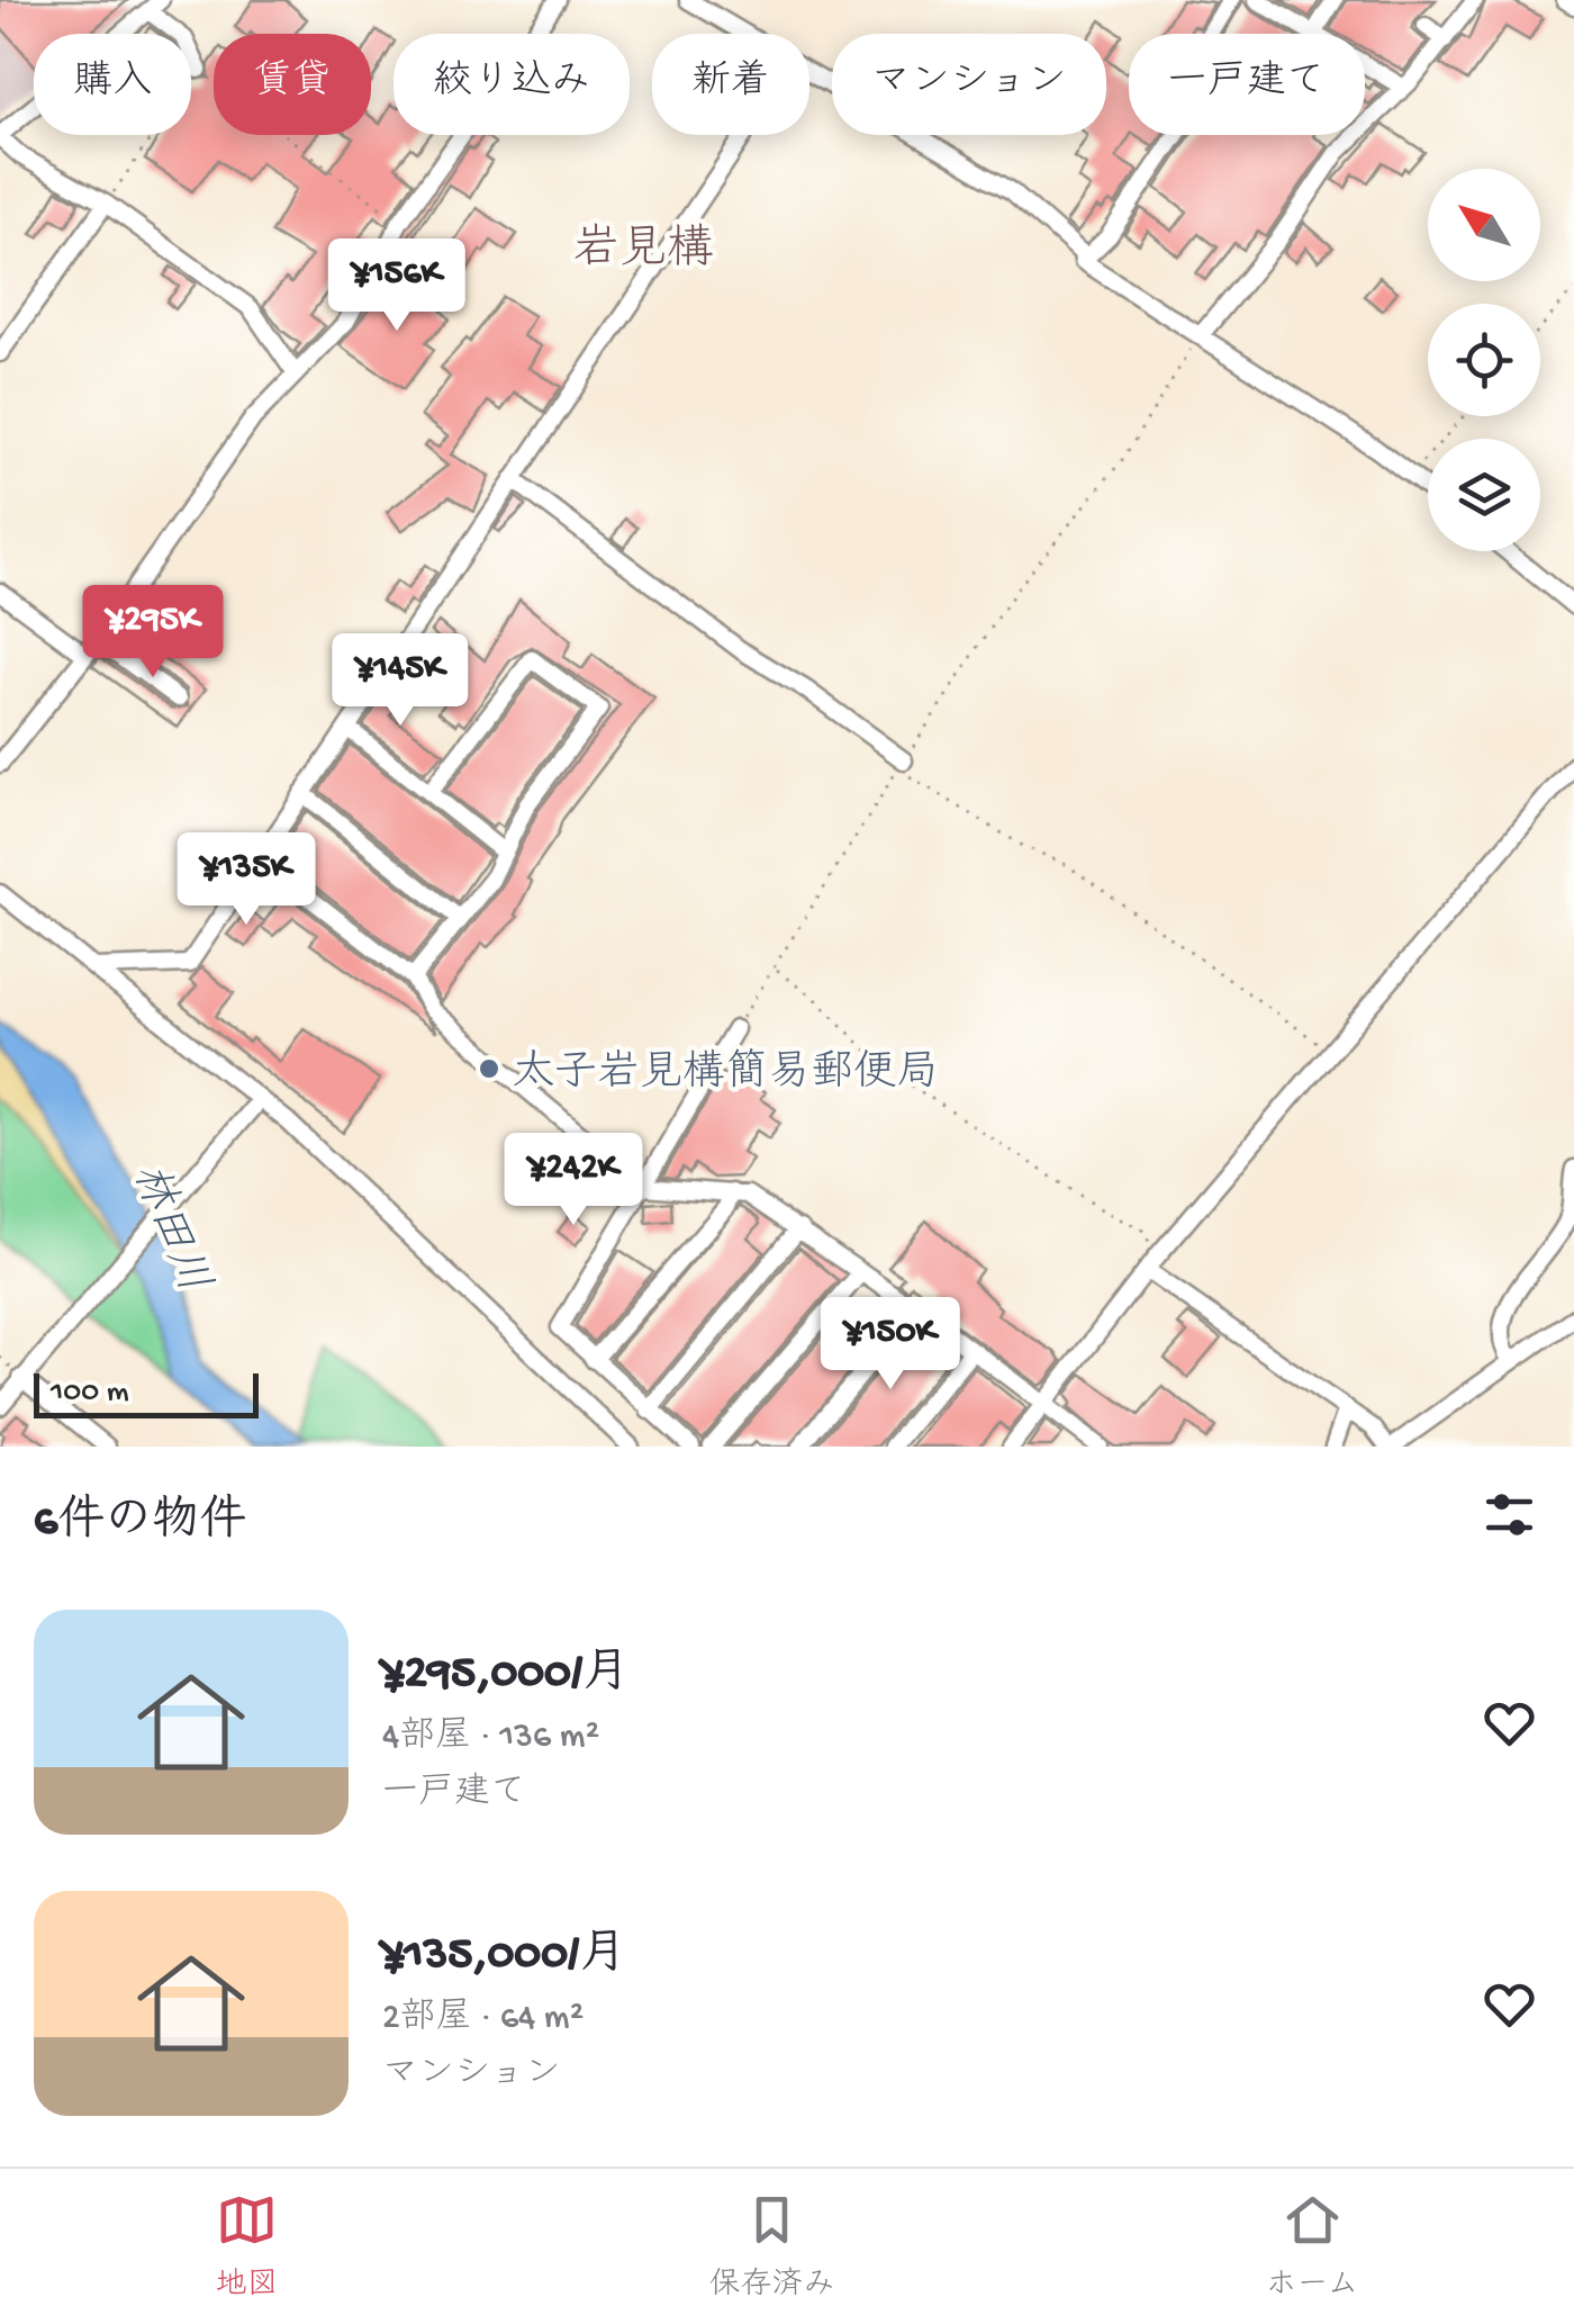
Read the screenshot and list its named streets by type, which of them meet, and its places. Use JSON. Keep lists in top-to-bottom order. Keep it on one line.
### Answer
{"districts":["岩見構"],"water":["林田川"],"places":["太子岩見構簡易郵便局"],"scale_bar":"100 m","north":"top left","page":{"chip":["購入","賃貸","絞り込み","新着","マンション","一戸建て"],"price":["¥156K","¥295K","¥145K","¥135K","¥242K","¥150K"],"scale":"100 m","heading":"6件の物件","list":[{"name":"¥295,000/月","note":"4部屋 · 136 m² · 一戸建て"},{"name":"¥135,000/月","note":"2部屋 · 64 m² · マンション"}],"tabs":["地図","保存済み","ホーム"]}}
